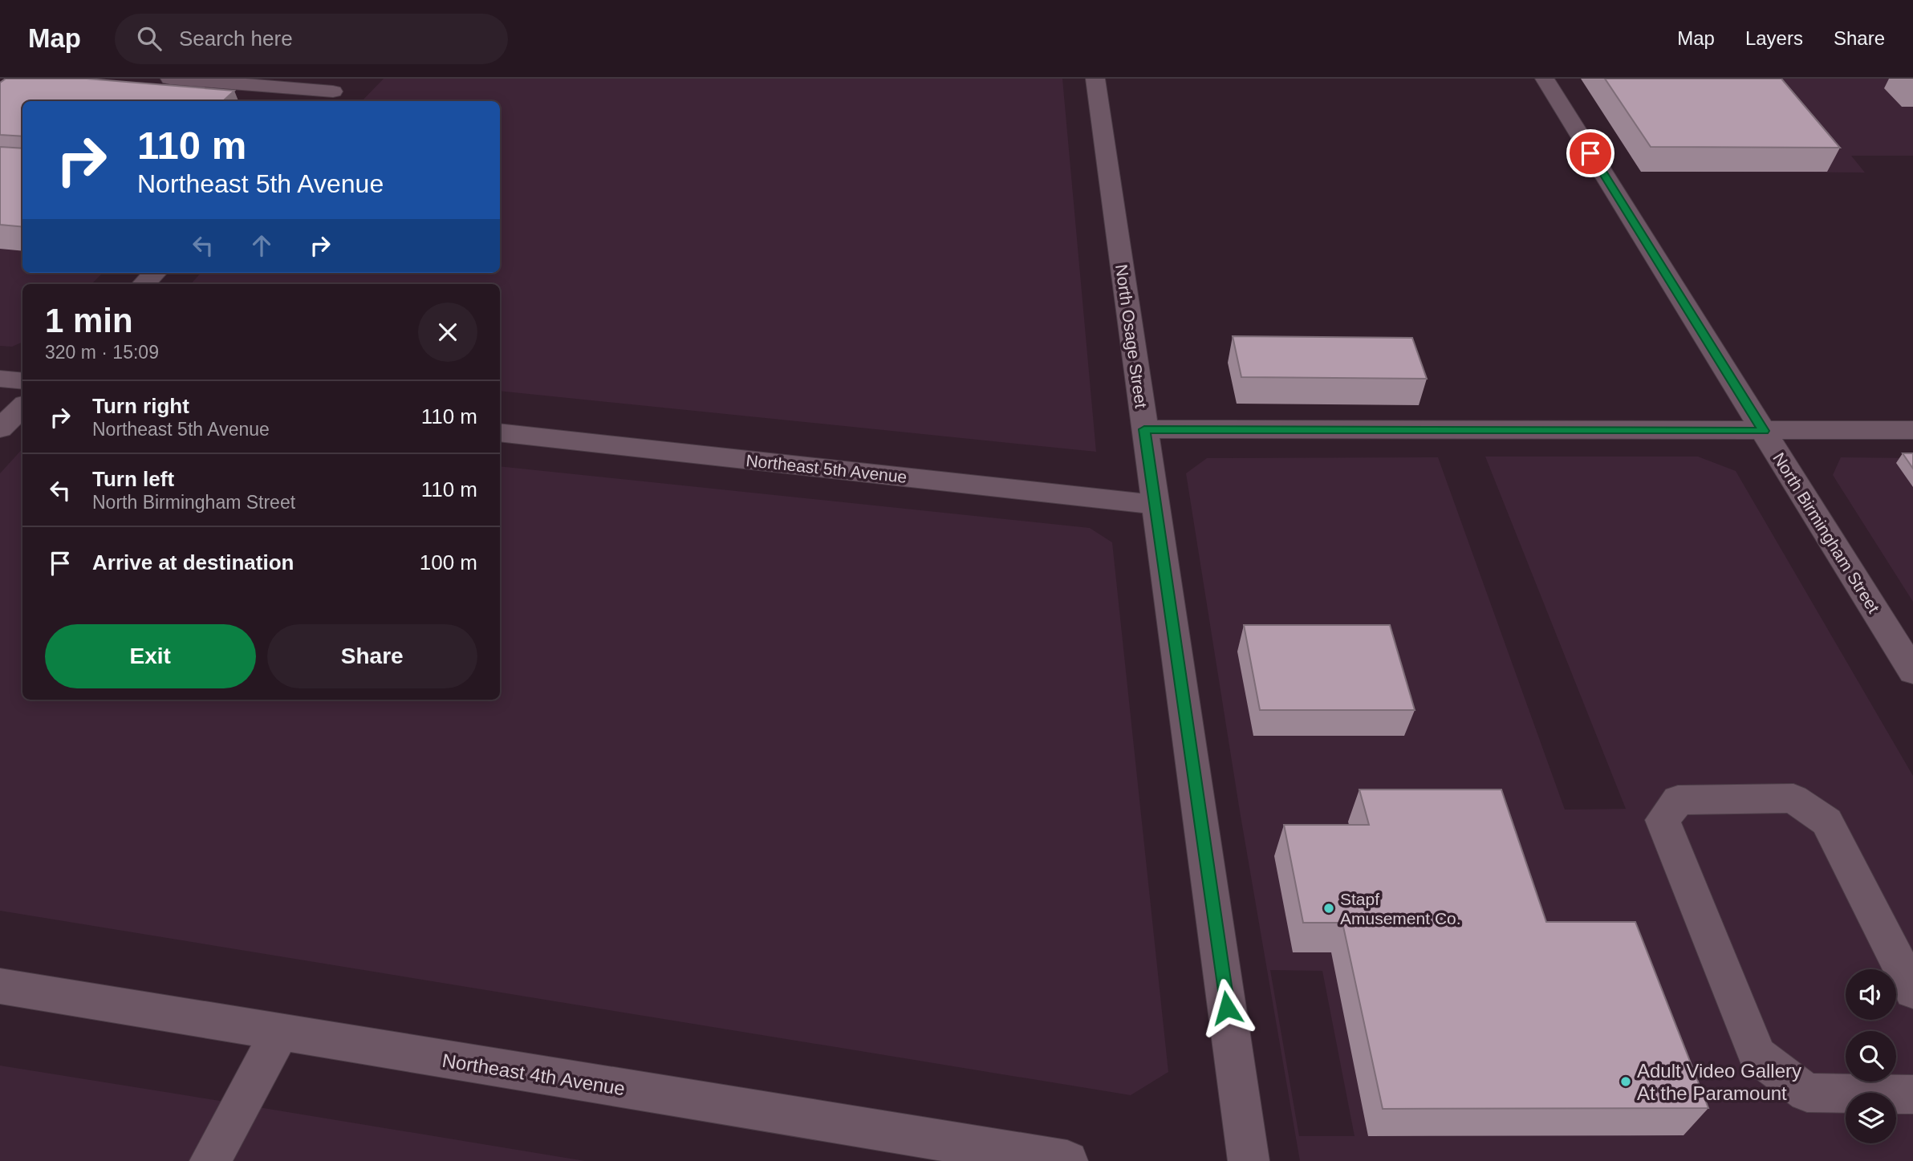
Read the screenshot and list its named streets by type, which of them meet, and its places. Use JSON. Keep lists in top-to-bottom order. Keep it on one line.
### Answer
{"streets":{"street":["North Osage Street","Northeast 5th Avenue","North Birmingham Street","Northeast 4th Avenue"]},"crossings":[["North Osage Street","Northeast 5th Avenue"]],"places":["Stapf Amusement Co.","Adult Video Gallery At the Paramount"],"page":{"header":"Map","search":"Search here","nav":["Map","Layers","Share"],"turn":["110 m","Northeast 5th Avenue"],"heading":["1 min","320 m · 15:09"],"list":[{"name":"Turn right","note":"Northeast 5th Avenue","value":"110 m"},{"name":"Turn left","note":"North Birmingham Street","value":"110 m"},{"name":"Arrive at destination","value":"100 m"}],"buttons":["Exit","Share"]}}
